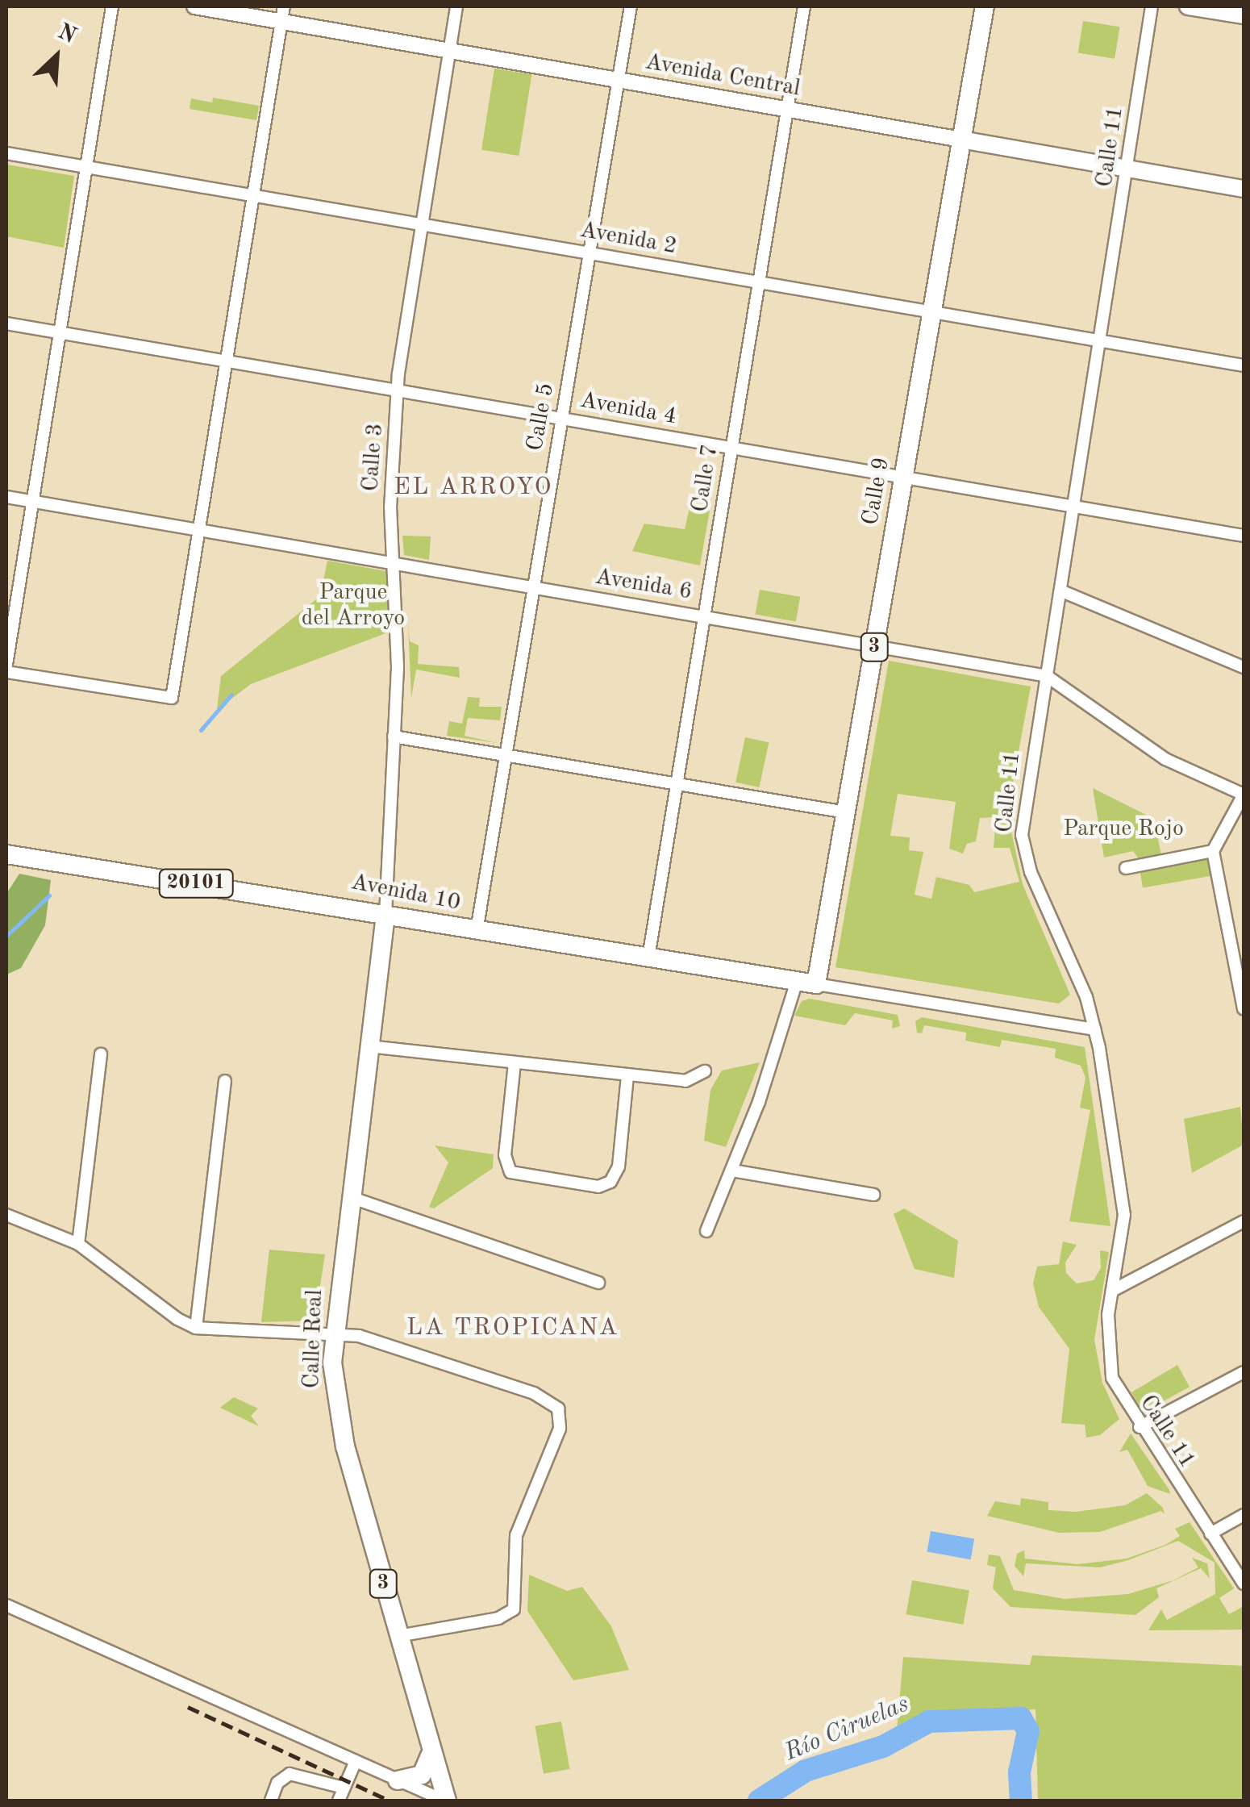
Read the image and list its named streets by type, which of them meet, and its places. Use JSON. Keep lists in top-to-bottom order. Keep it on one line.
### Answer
{"streets":{"main road":["Avenida Central","Calle 9","3","20101","Avenida 10","Calle Real"],"street":["Calle 11","Avenida 2","Avenida 4","Calle 5","Calle 3","Calle 7","Avenida 6"]},"crossings":[["Avenida Central","Calle 11"],["Avenida Central","Calle 5"],["Avenida Central","Calle 3"],["Avenida Central","Calle 7"],["Avenida Central","Calle 9"],["Calle 11","Avenida 2"],["Calle 11","Avenida 4"],["Calle 11","Avenida 6"],["Avenida 2","Calle 5"],["Avenida 2","Calle 3"],["Avenida 2","Calle 7"],["Avenida 2","Calle 9"],["Avenida 4","Calle 5"],["Avenida 4","Calle 3"],["Avenida 4","Calle 7"],["Avenida 4","Calle 9"],["Calle 5","Avenida 6"],["Calle 5","Avenida 10"],["Calle 3","Avenida 6"],["Calle 3","Avenida 10"],["Calle 3","Calle Real"],["Calle 7","Avenida 6"],["Calle 7","Avenida 10"],["Calle 9","Avenida 6"],["Calle 9","Avenida 10"],["Avenida 10","Calle Real"]],"districts":["EL ARROYO","LA TROPICANA"],"water":["Río Ciruelas"],"parks":["Parque del Arroyo","Parque Rojo"],"north":"top right"}
